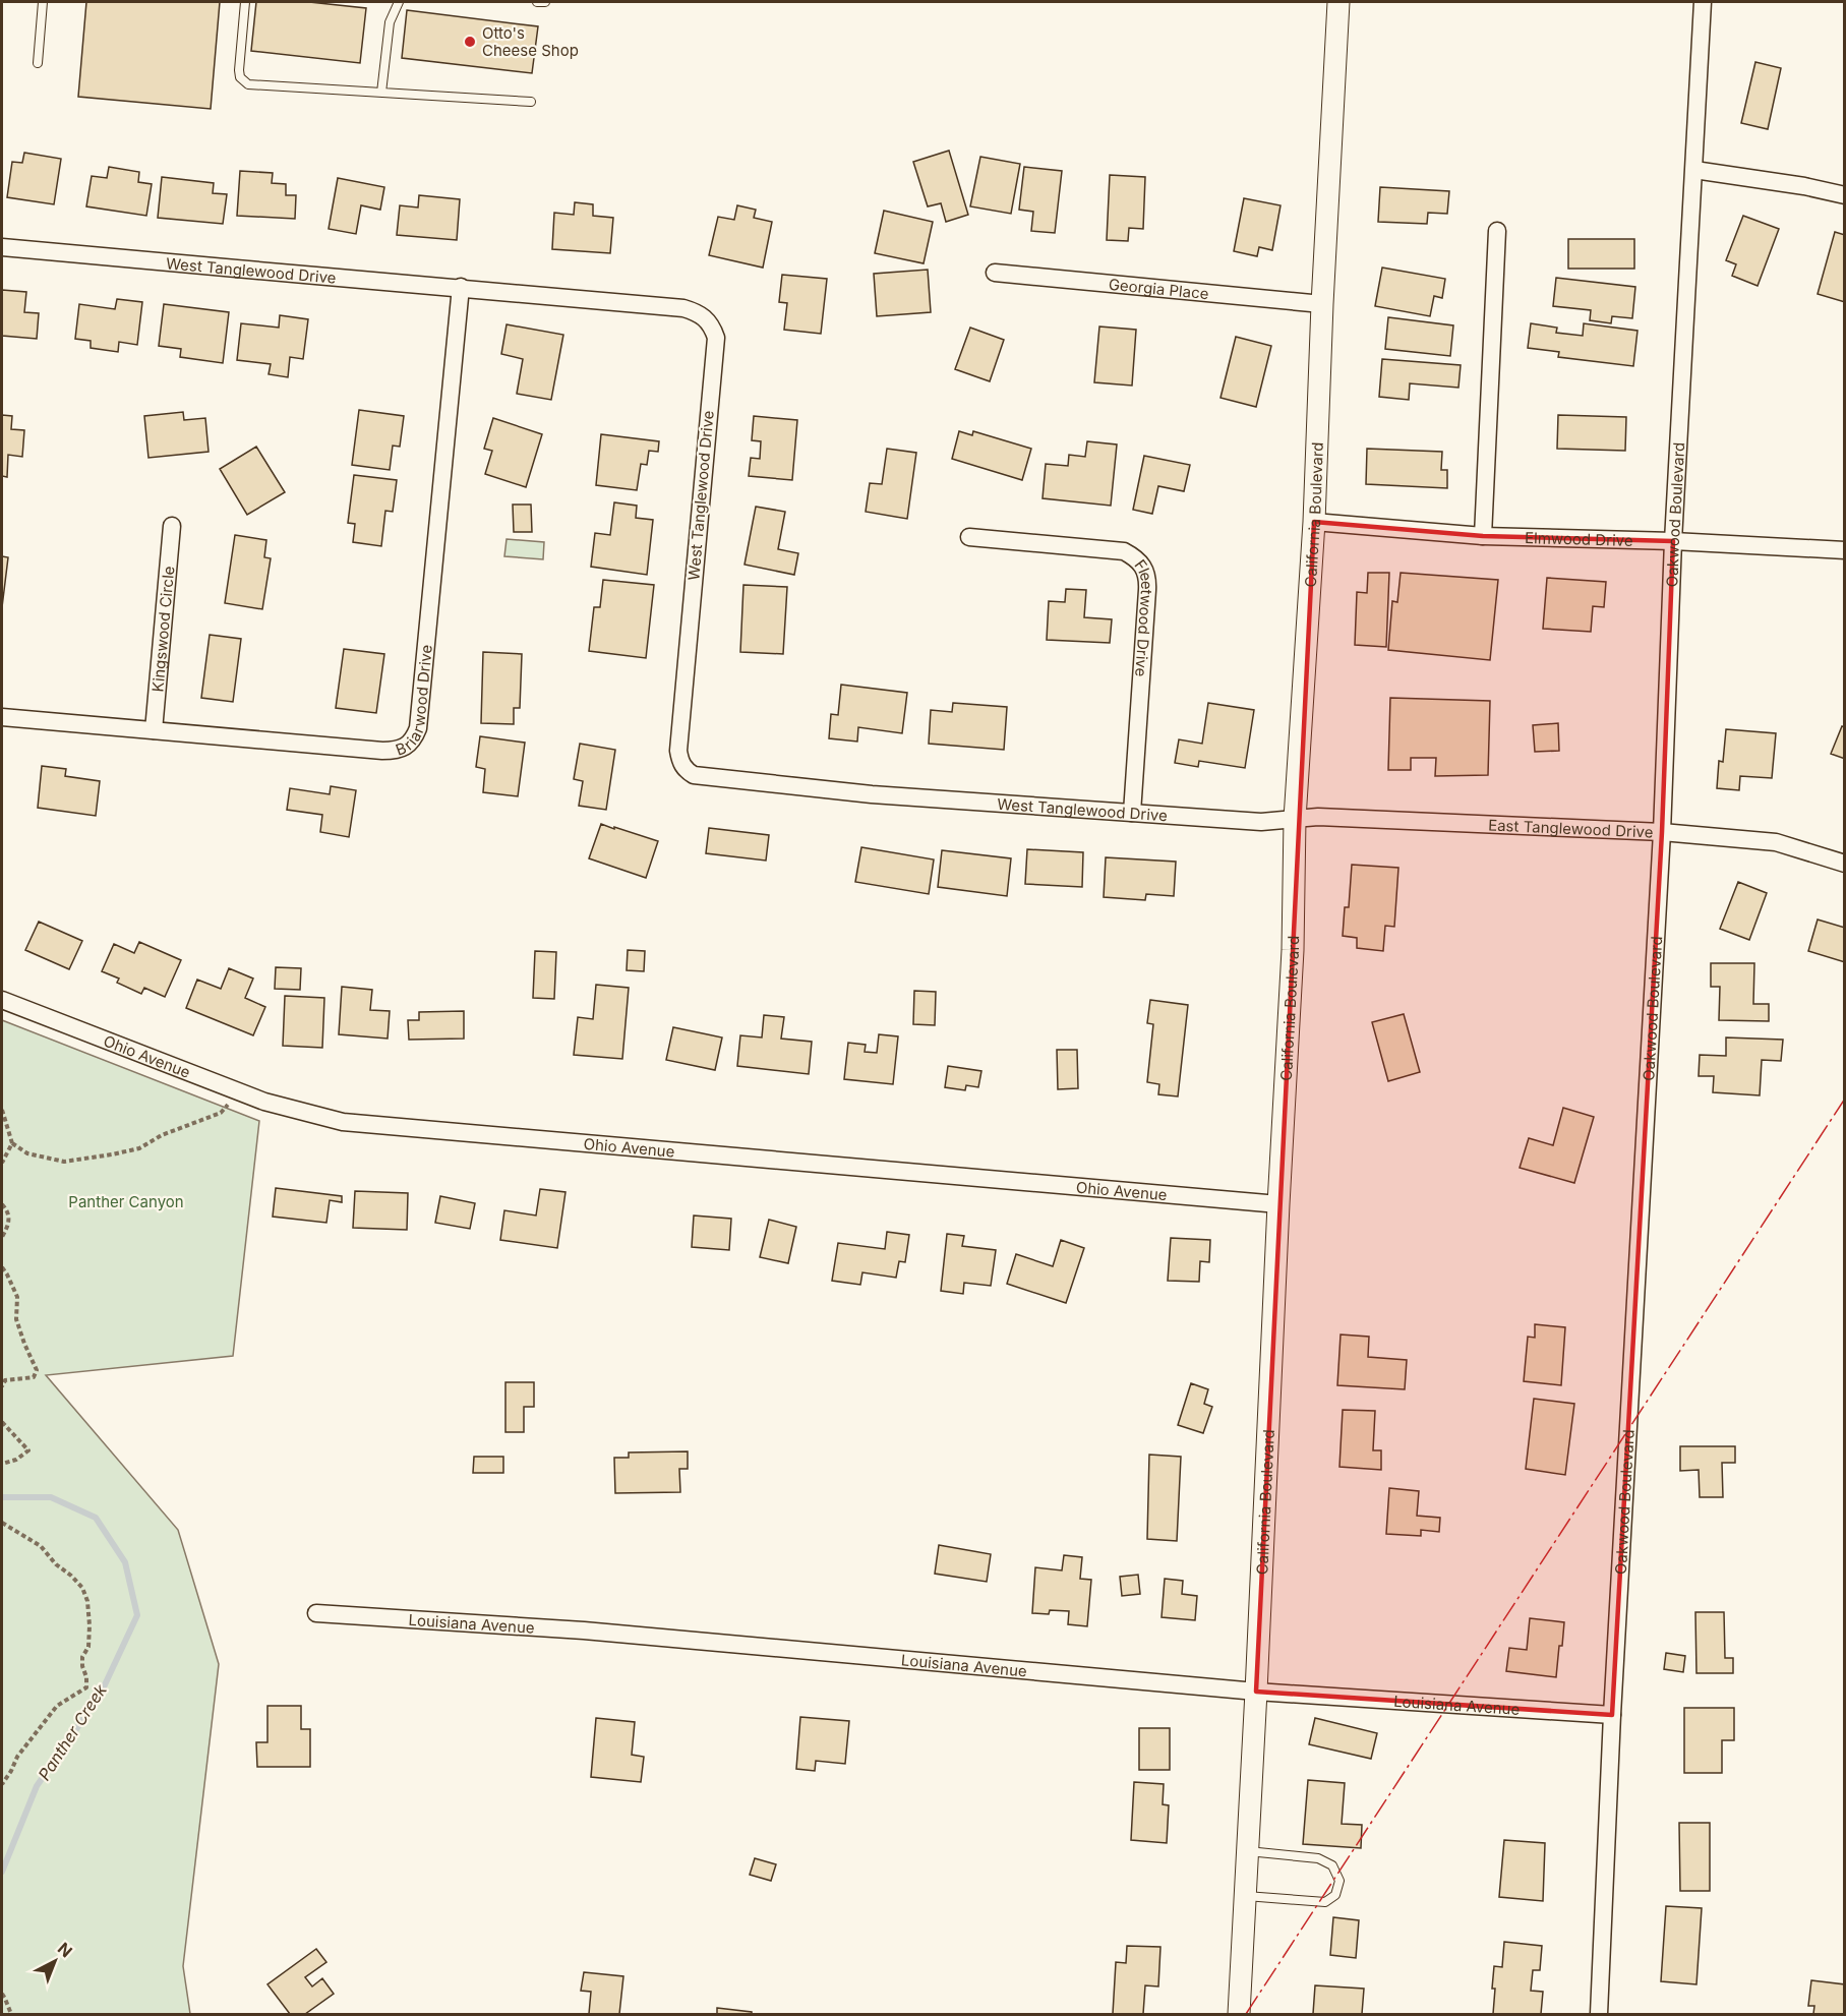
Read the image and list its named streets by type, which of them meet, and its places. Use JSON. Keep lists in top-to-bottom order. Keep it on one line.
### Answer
{"streets":{"street":["West Tanglewood Drive","Georgia Place","California Boulevard","Oakwood Boulevard","Elmwood Drive","Fleetwood Drive","Kingswood Circle","Briarwood Drive","East Tanglewood Drive","Ohio Avenue","Louisiana Avenue"]},"crossings":[["West Tanglewood Drive","California Boulevard"],["West Tanglewood Drive","Fleetwood Drive"],["West Tanglewood Drive","Briarwood Drive"],["West Tanglewood Drive","East Tanglewood Drive"],["Georgia Place","California Boulevard"],["California Boulevard","Elmwood Drive"],["California Boulevard","East Tanglewood Drive"],["California Boulevard","Ohio Avenue"],["California Boulevard","Louisiana Avenue"],["Oakwood Boulevard","Elmwood Drive"],["Oakwood Boulevard","East Tanglewood Drive"],["Oakwood Boulevard","Louisiana Avenue"],["Kingswood Circle","Briarwood Drive"]],"water":["Panther Creek"],"parks":["Panther Canyon"],"places":["Otto's Cheese Shop"],"north":"top right"}
